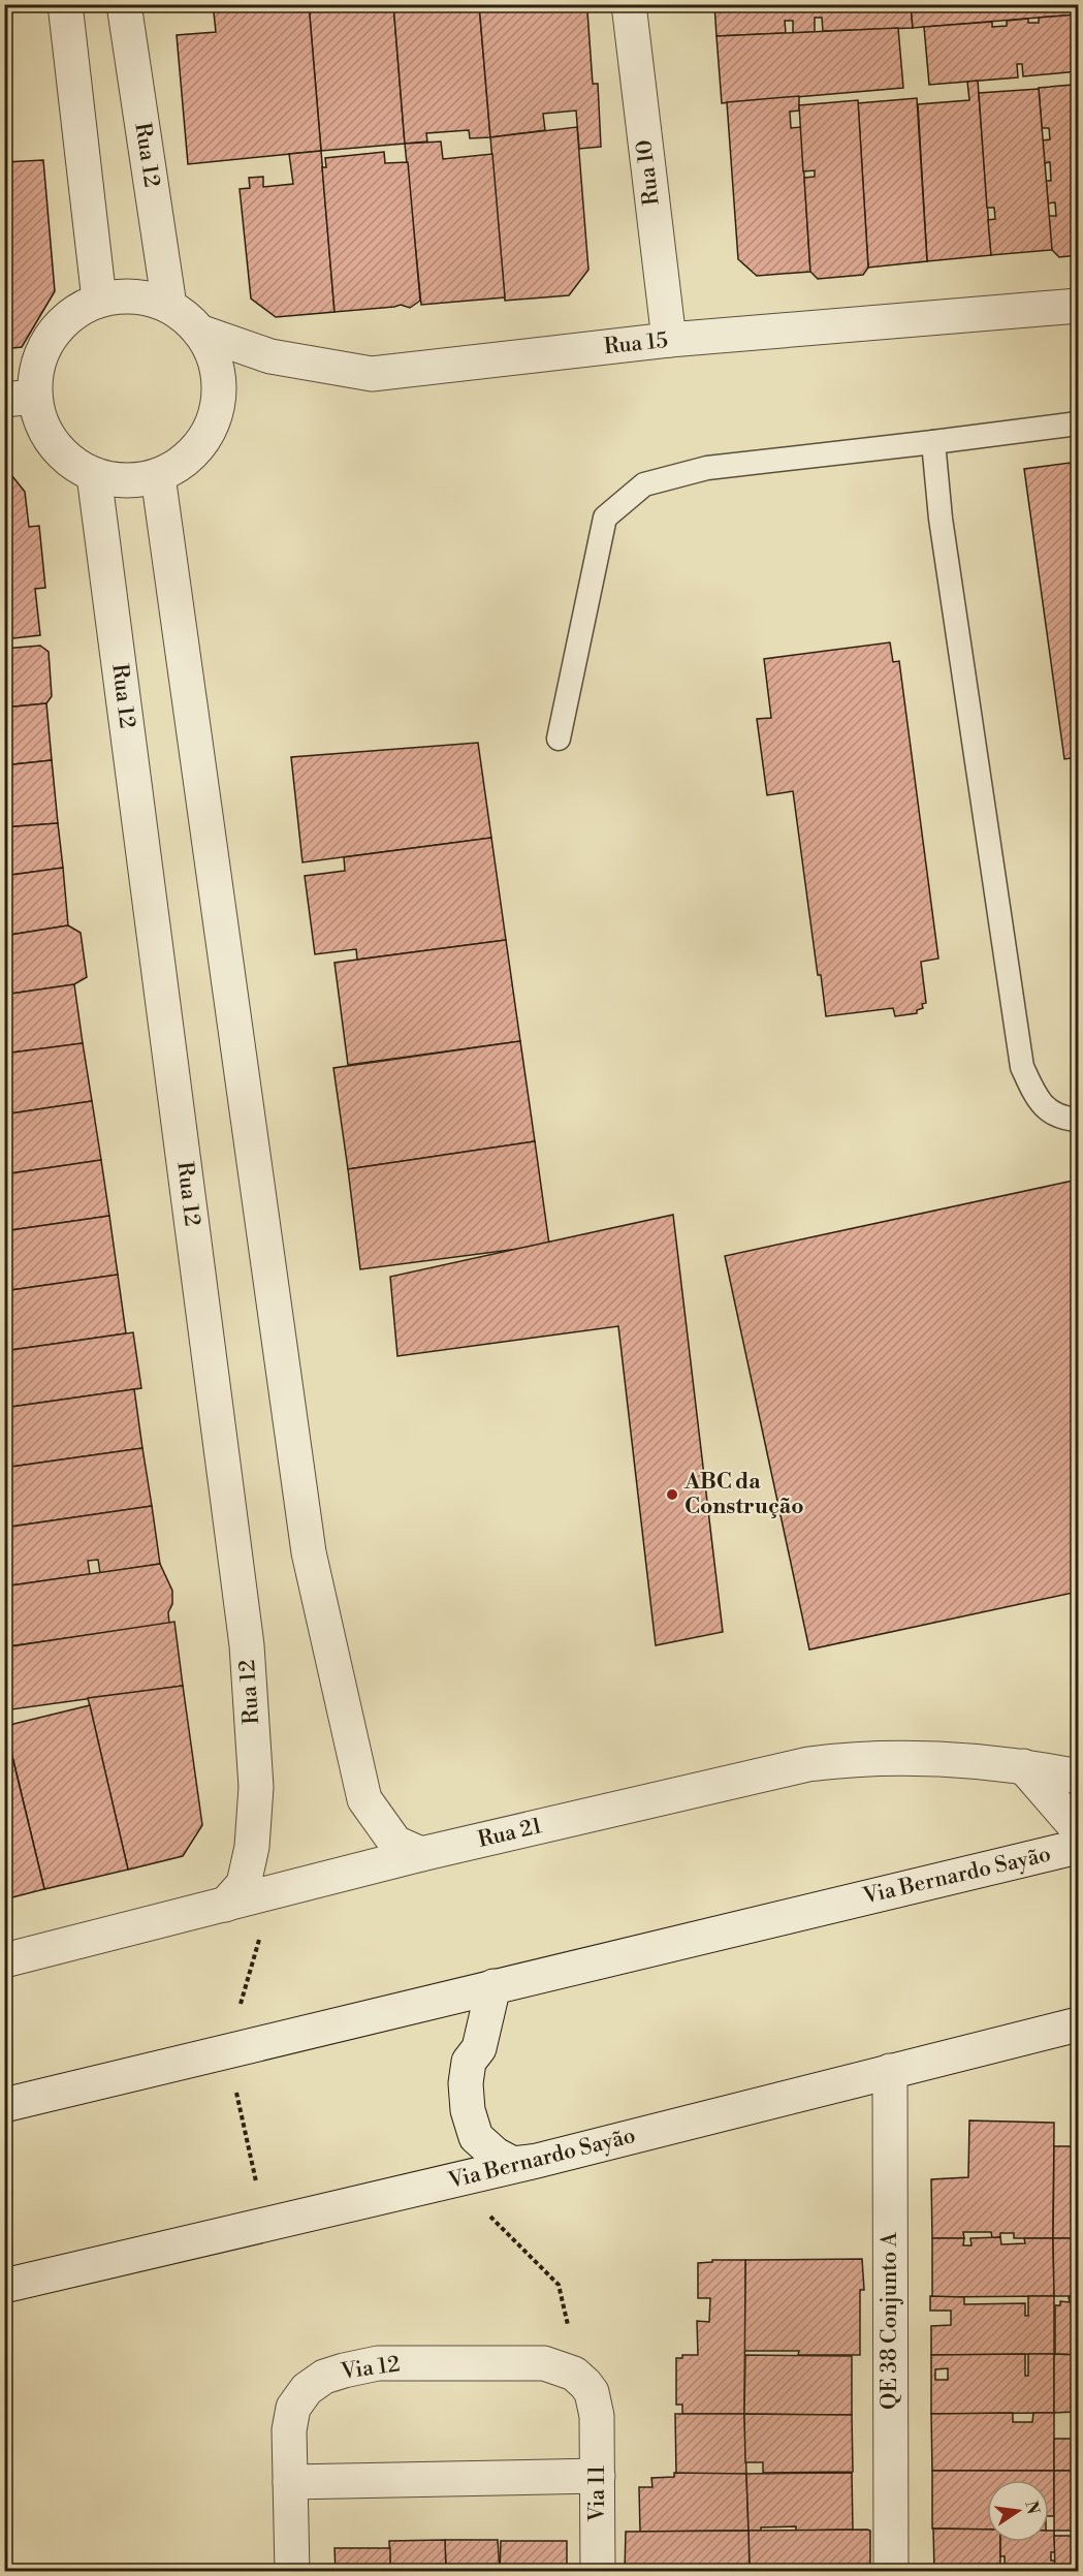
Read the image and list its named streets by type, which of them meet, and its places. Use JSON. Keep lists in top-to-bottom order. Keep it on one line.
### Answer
{"streets":{"street":["Rua 12","Rua 10","Rua 15","Rua 21","Via Bernardo Sayão","QE 38 Conjunto A","Via 12","Via 11"]},"crossings":[["Rua 12","Rua 15"],["Rua 12","Rua 21"],["Rua 10","Rua 15"],["Via Bernardo Sayão","QE 38 Conjunto A"],["Via 12","Via 11"]],"places":["ABC da Construção"],"north":"right"}
